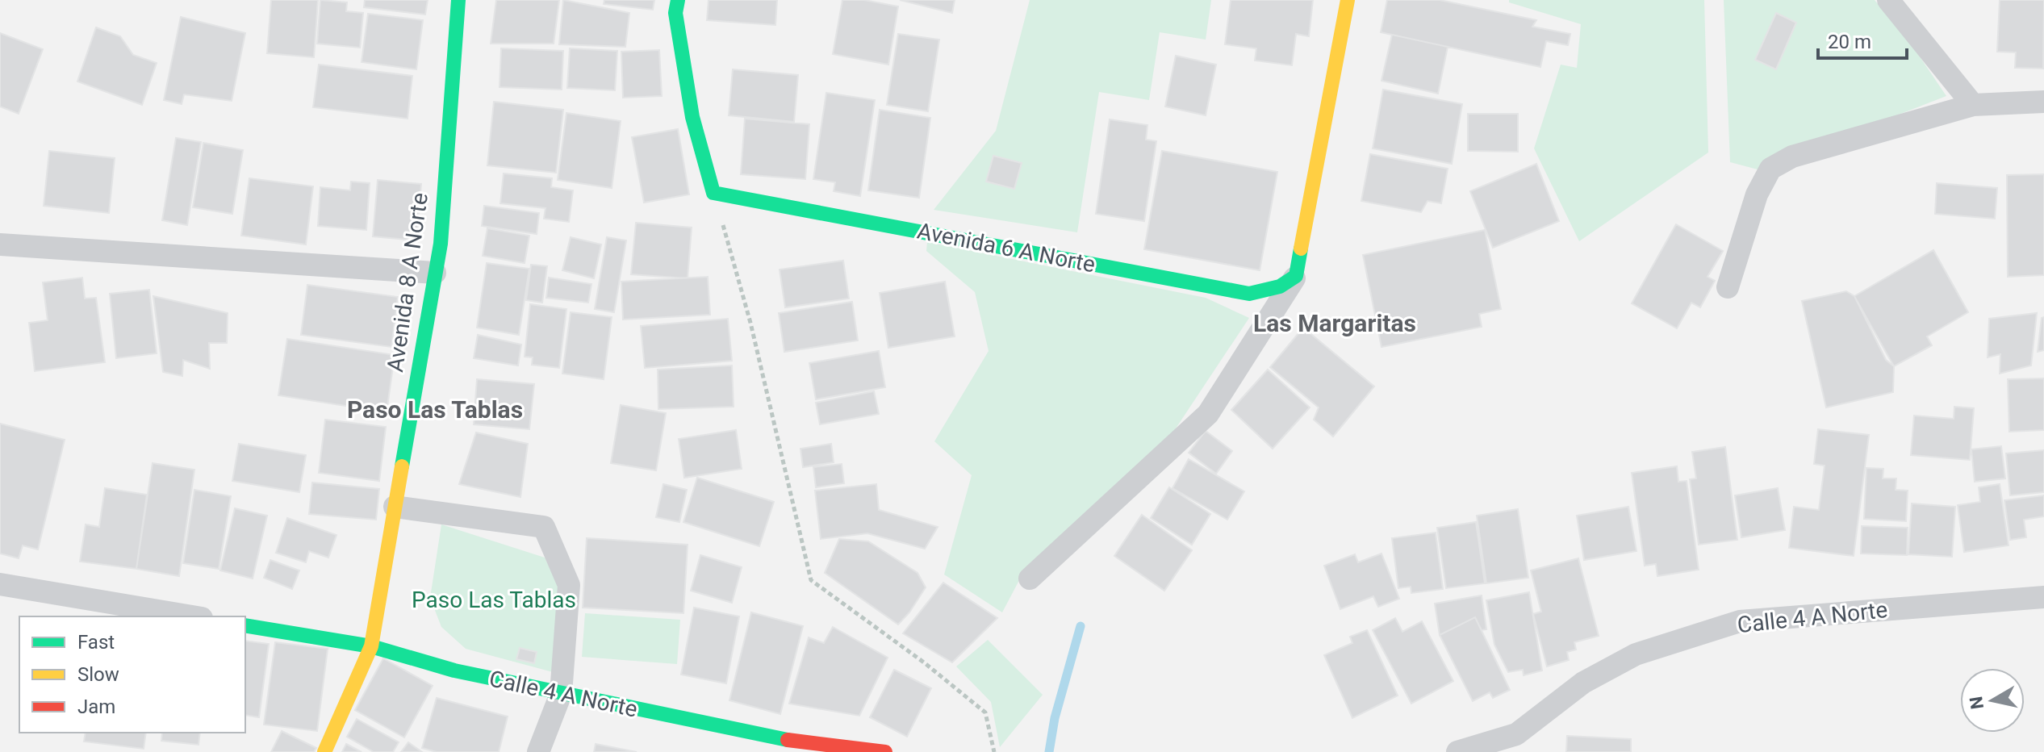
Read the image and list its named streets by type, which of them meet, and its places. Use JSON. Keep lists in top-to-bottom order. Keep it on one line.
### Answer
{"streets":{"street":["Avenida 6 A Norte","Avenida 8 A Norte","Calle 4 A Norte"]},"crossings":[["Avenida 8 A Norte","Calle 4 A Norte"]],"districts":["Las Margaritas","Paso Las Tablas"],"parks":["Paso Las Tablas"],"legend":["Fast","Slow","Jam"],"scale_bar":"20 m","north":"left"}
